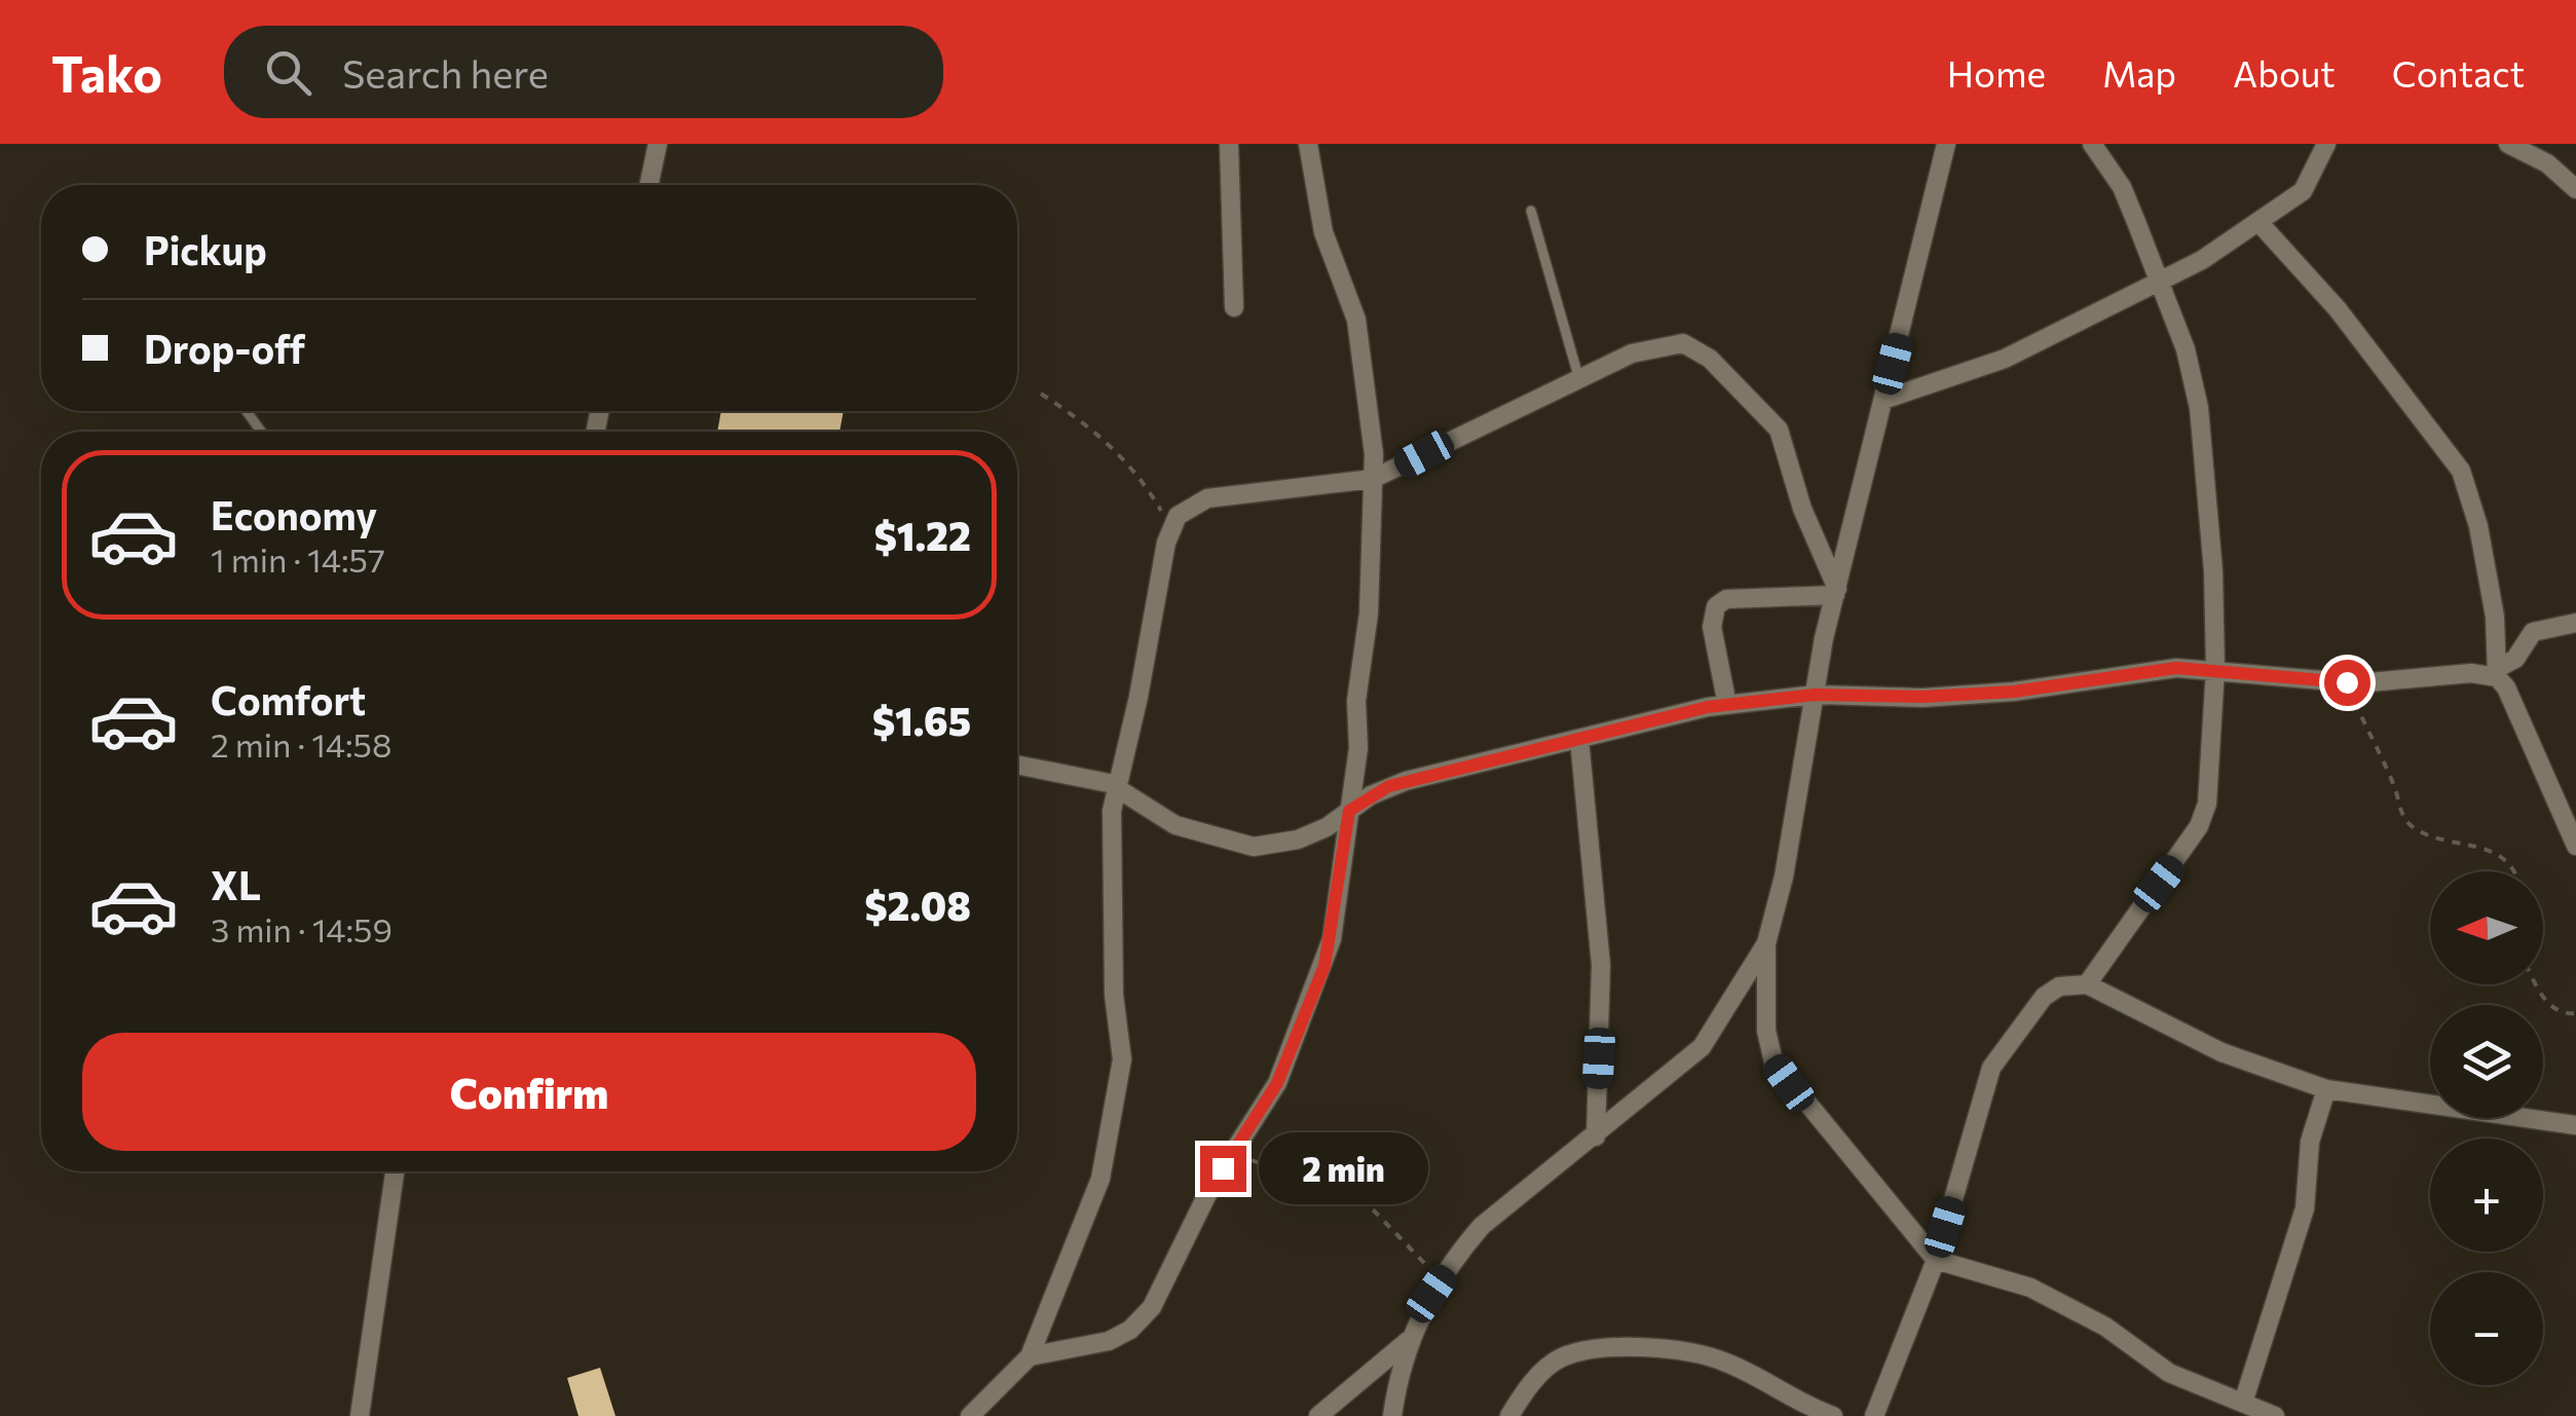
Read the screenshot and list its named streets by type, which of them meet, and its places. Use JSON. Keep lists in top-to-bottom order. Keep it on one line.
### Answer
{"north":"left","page":{"header":"Tako","search":"Search here","nav":["Home","Map","About","Contact"],"banner":["Pickup","Drop-off"],"list":[{"name":"Economy","note":"1 min · 14:57","value":"$1.22"},{"name":"Comfort","note":"2 min · 14:58","value":"$1.65"},{"name":"XL","note":"3 min · 14:59","value":"$2.08"}],"map_buttons":["+","−"],"buttons":"Confirm","bubble":"2 min"}}
